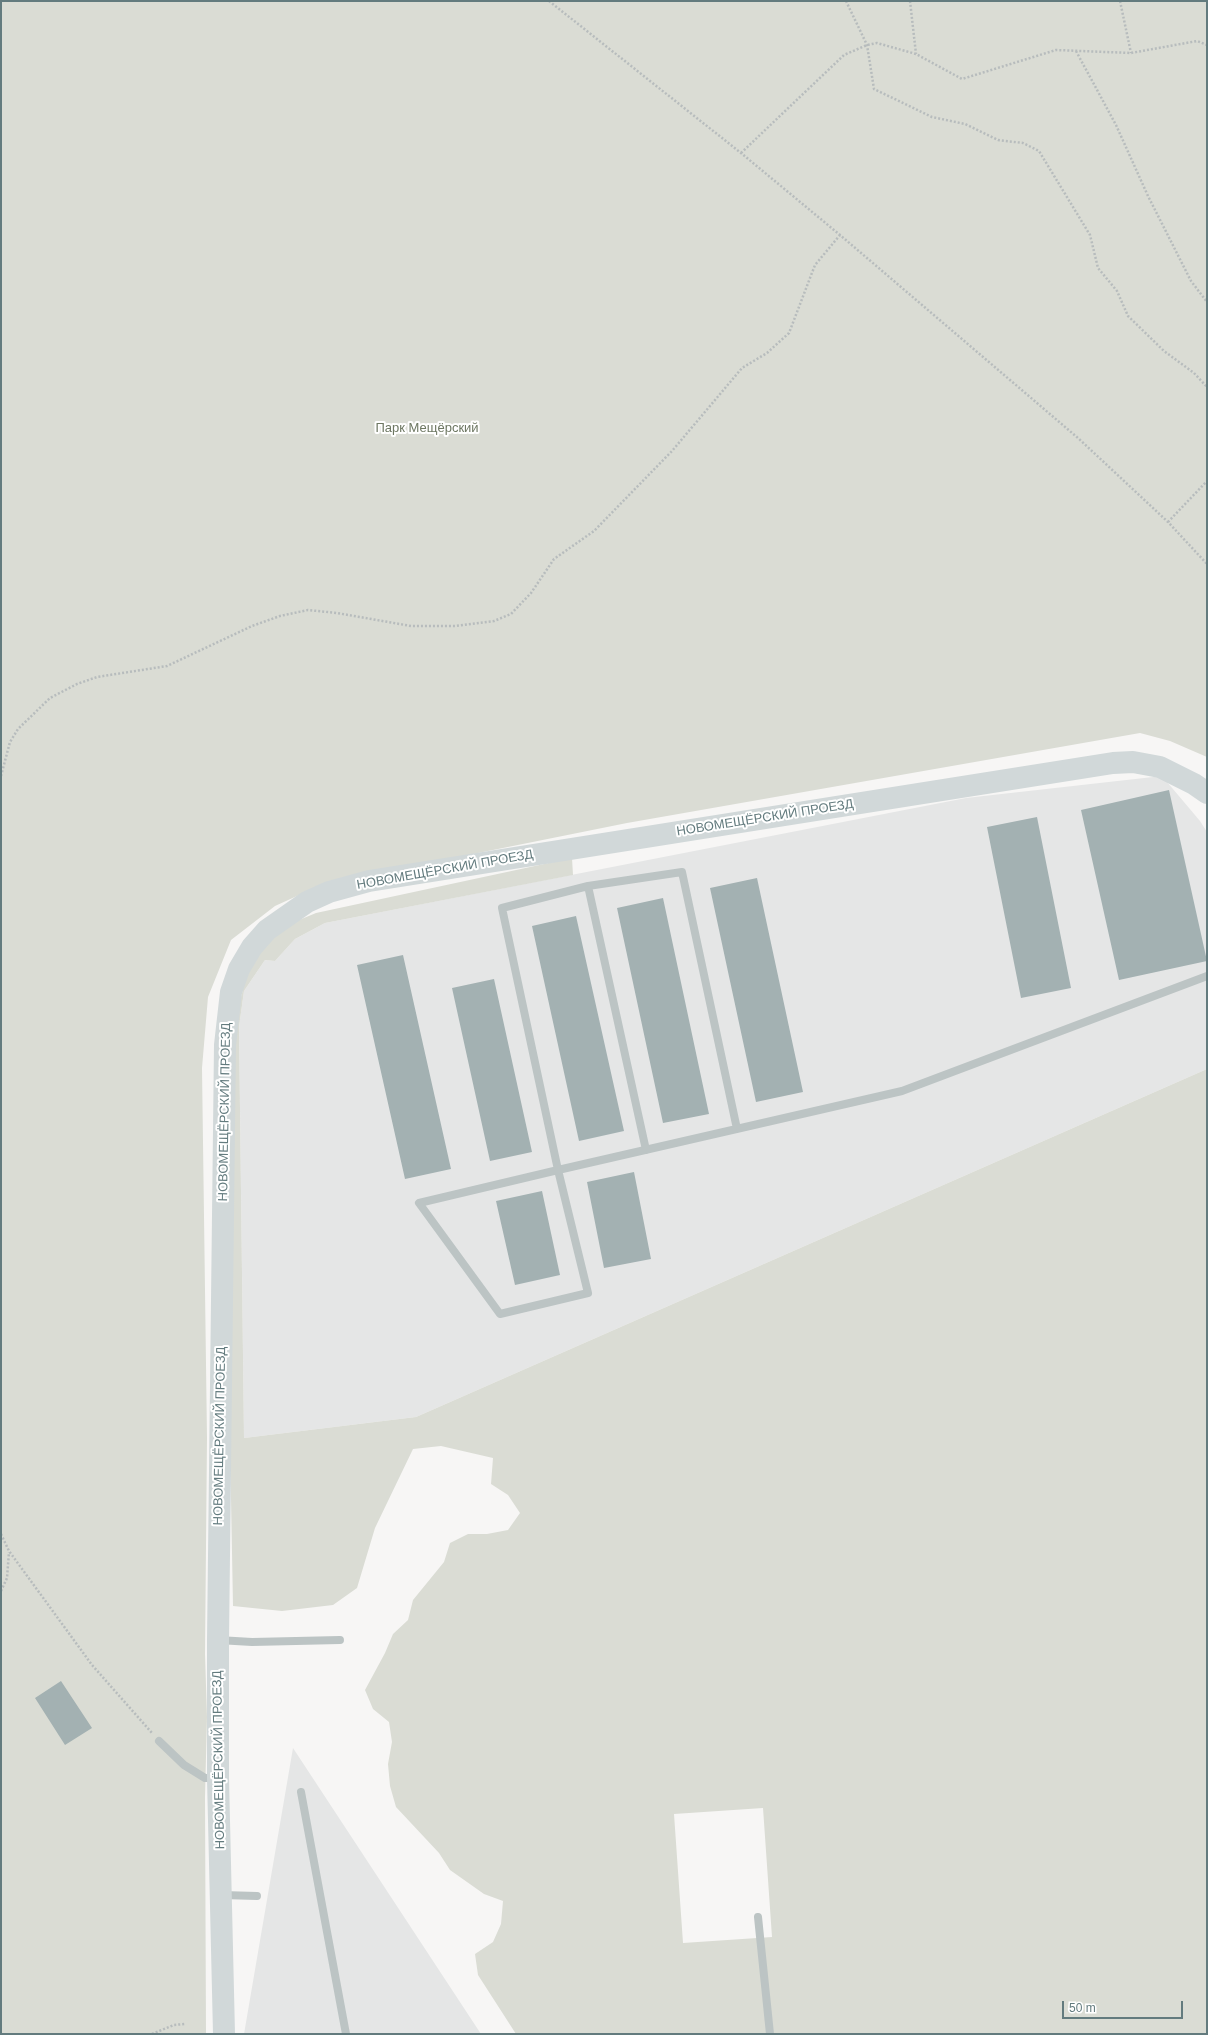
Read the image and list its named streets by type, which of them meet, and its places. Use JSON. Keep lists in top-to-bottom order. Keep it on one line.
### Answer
{"streets":{"street":["НОВОМЕЩЁРСКИЙ ПРОЕЗД"]},"parks":["Парк Мещёрский"],"scale_bar":"50 m"}
